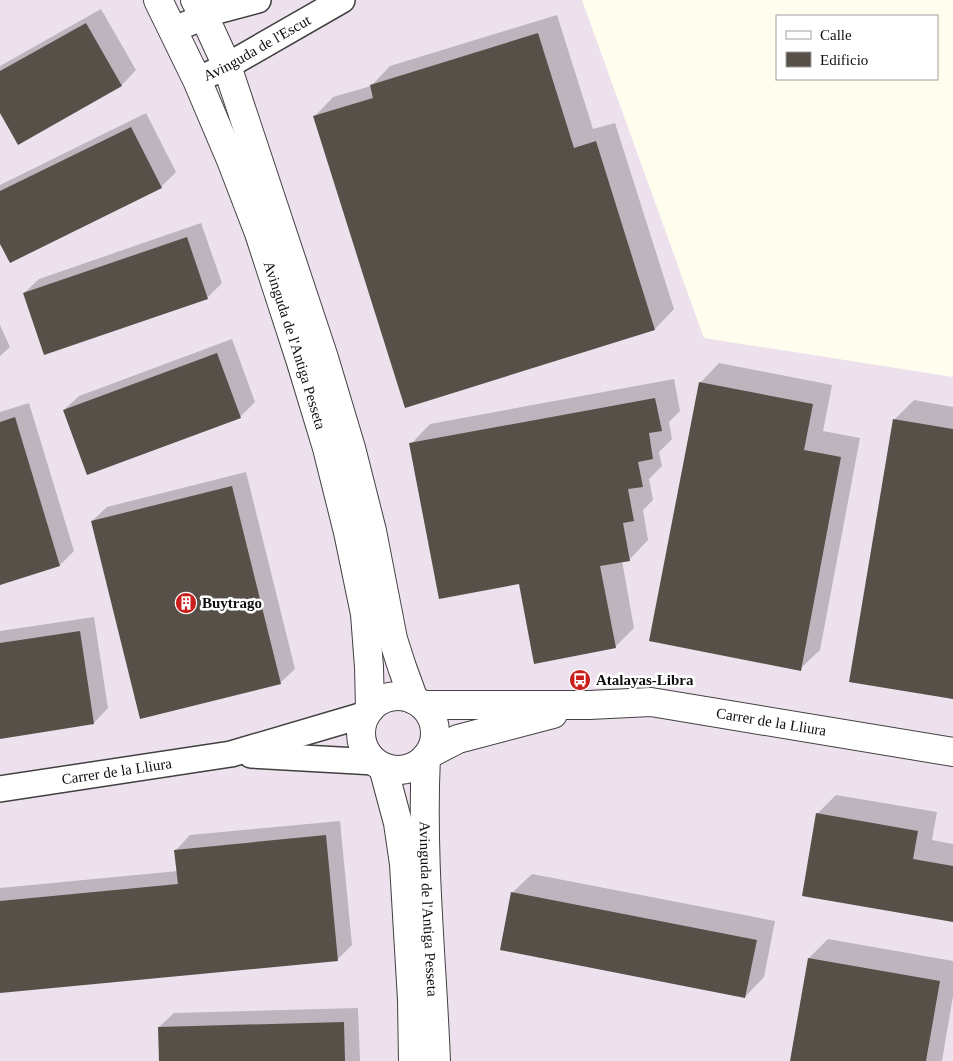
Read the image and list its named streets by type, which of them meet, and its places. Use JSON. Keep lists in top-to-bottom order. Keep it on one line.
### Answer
{"streets":{"street":["Avinguda de l'Escut","Avinguda de l'Antiga Pesseta","Carrer de la Lliura"]},"crossings":[["Avinguda de l'Escut","Avinguda de l'Antiga Pesseta"],["Avinguda de l'Antiga Pesseta","Carrer de la Lliura"]],"places":{"building":["Buytrago"],"bus stop":["Atalayas-Libra"]},"legend":["Calle","Edificio"]}
